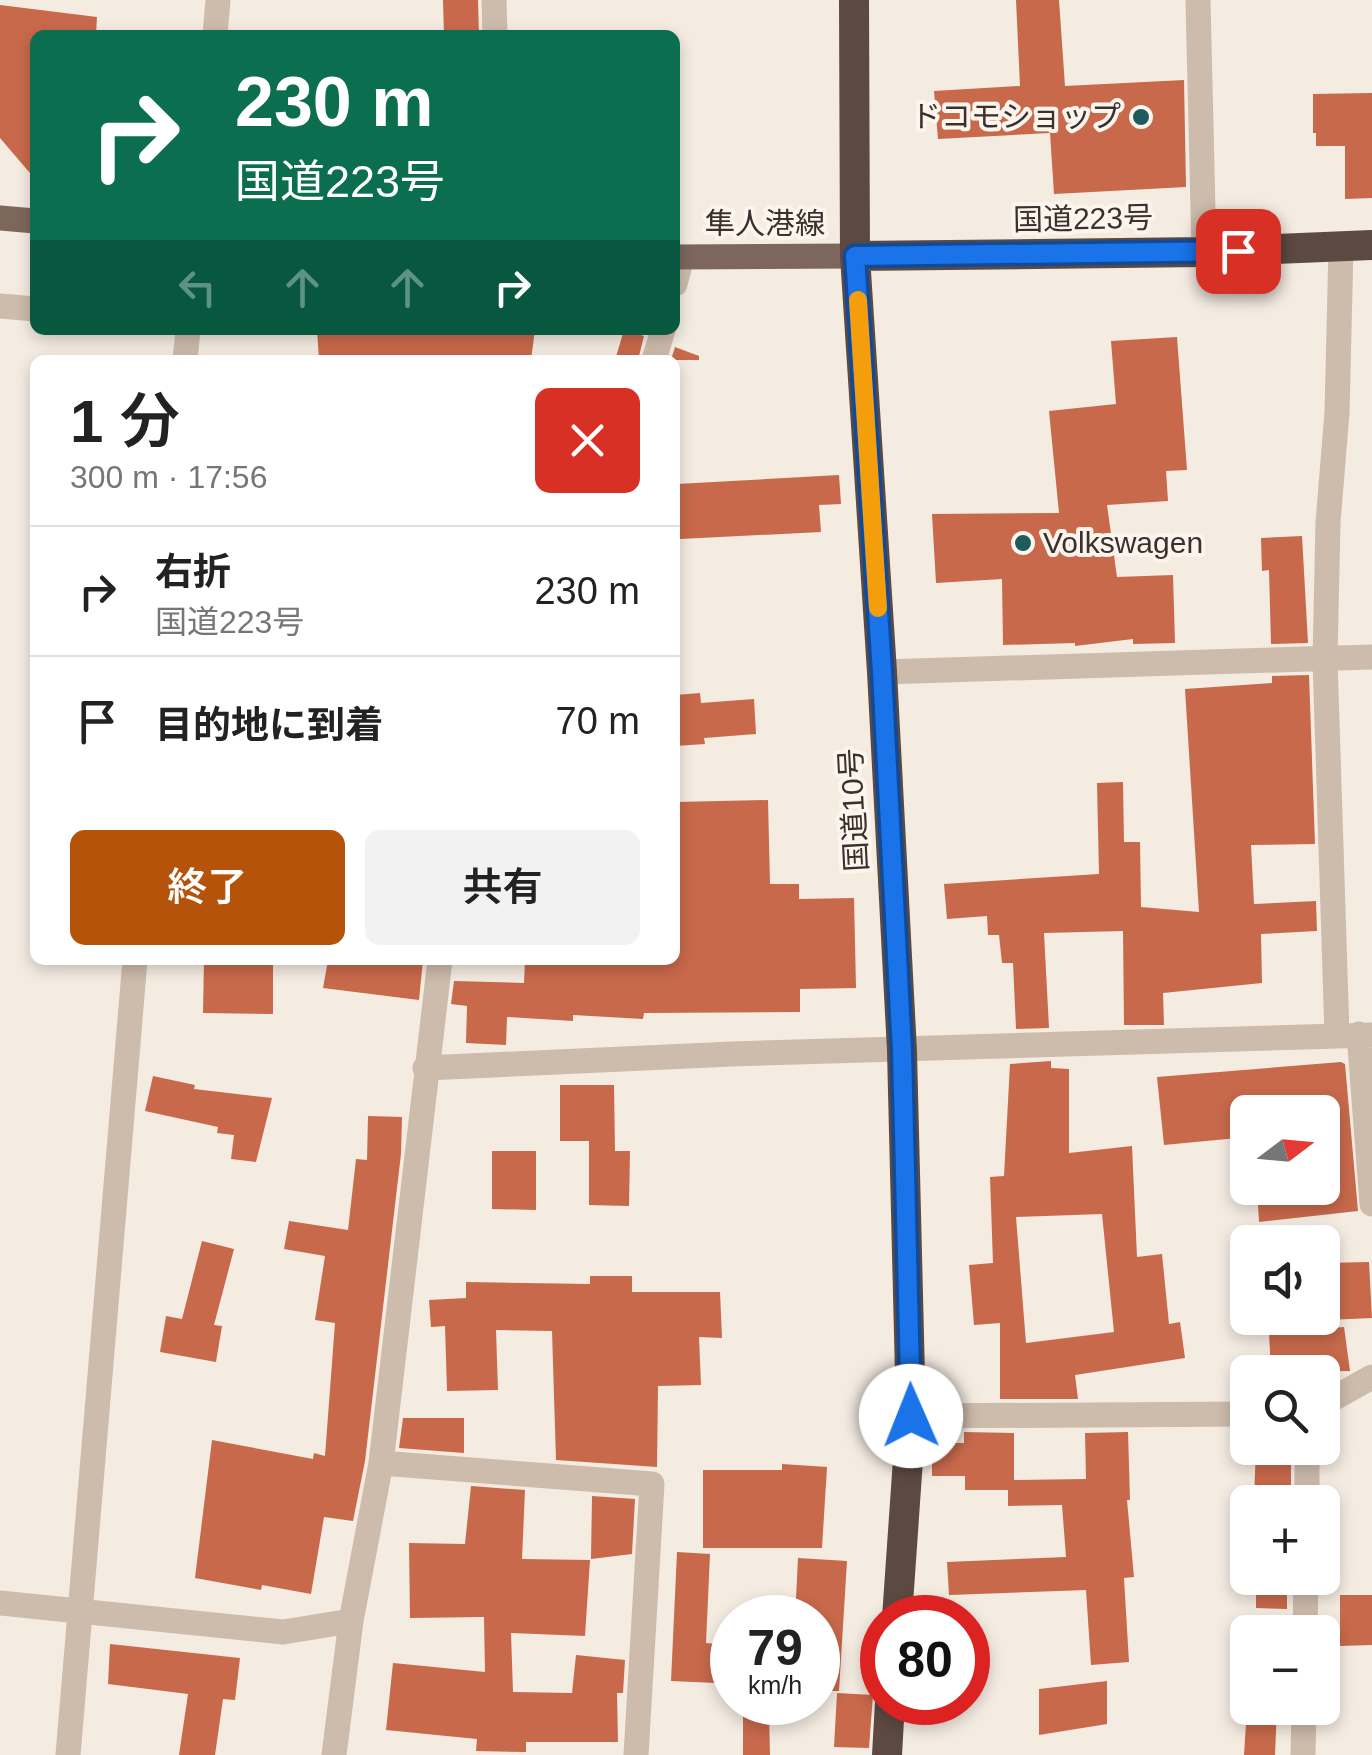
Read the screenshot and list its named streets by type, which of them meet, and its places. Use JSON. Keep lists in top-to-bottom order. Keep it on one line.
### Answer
{"streets":{"highway":["国道223号","国道10号"],"main road":["隼人港線"]},"crossings":[["国道223号","隼人港線"],["国道223号","国道10号"],["隼人港線","国道10号"]],"places":["ドコモショップ","Volkswagen"],"north":"right","page":{"turn":["230 m","国道223号"],"heading":["1 分","300 m · 17:56"],"list":[{"name":"右折","note":"国道223号","value":"230 m"},{"name":"目的地に到着","value":"70 m"}],"buttons":["終了","共有"],"map_buttons":["+","−"],"speed":"79 km/h","limit":"80"}}
